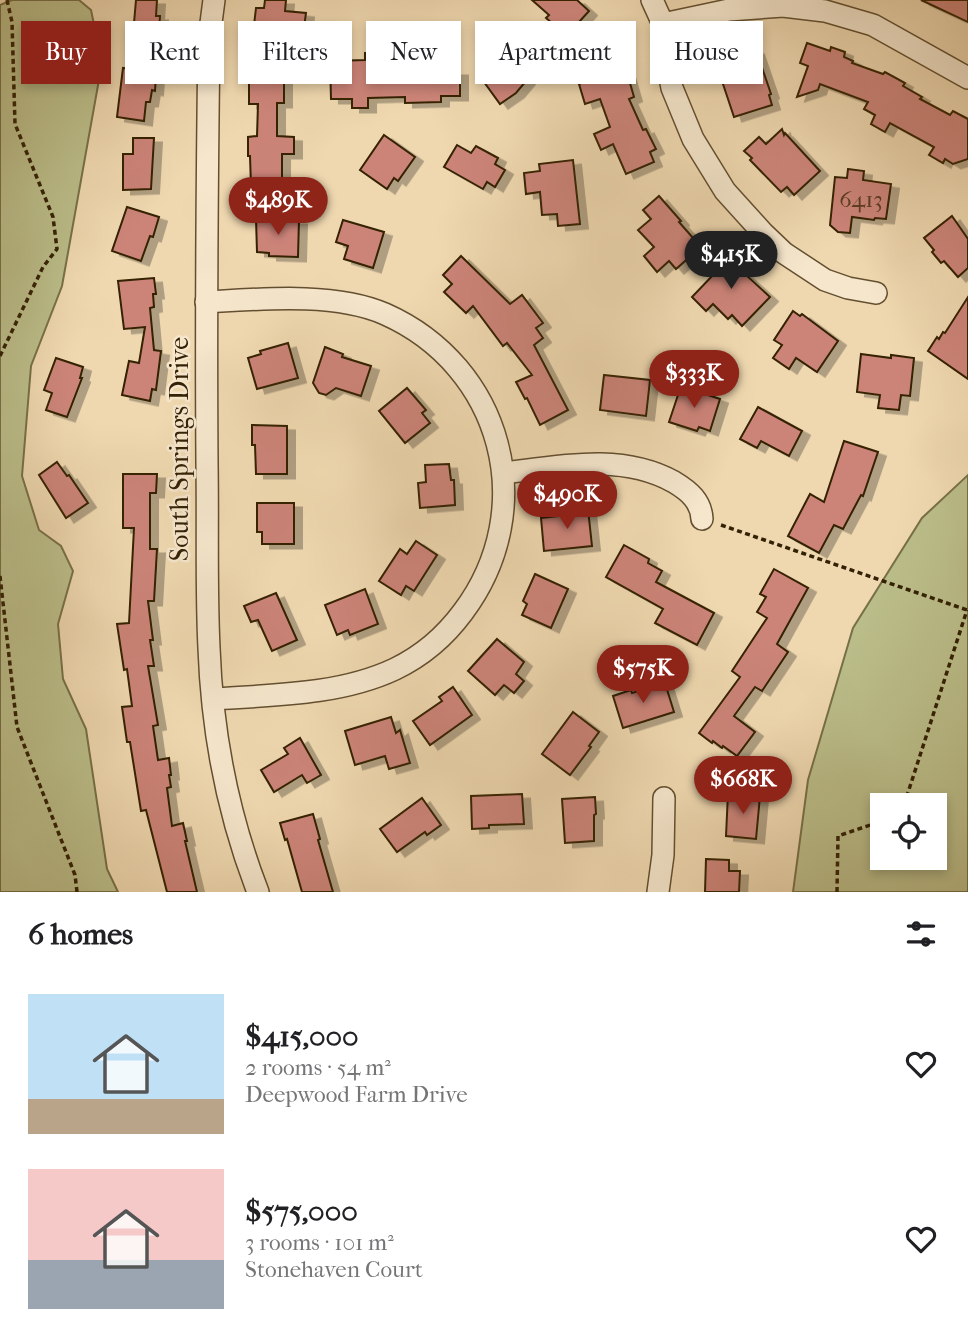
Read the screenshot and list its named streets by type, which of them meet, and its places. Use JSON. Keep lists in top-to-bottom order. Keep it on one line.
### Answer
{"streets":{"street":["South Springs Drive"]},"house_numbers":["6413"],"page":{"chip":["Buy","Rent","Filters","New","Apartment","House"],"price":["$489K","$415K","$333K","$490K","$575K","$668K"],"heading":"6 homes","list":[{"name":"$415,000","note":"2 rooms · 54 m² · Deepwood Farm Drive"},{"name":"$575,000","note":"3 rooms · 101 m² · Stonehaven Court"}]}}
